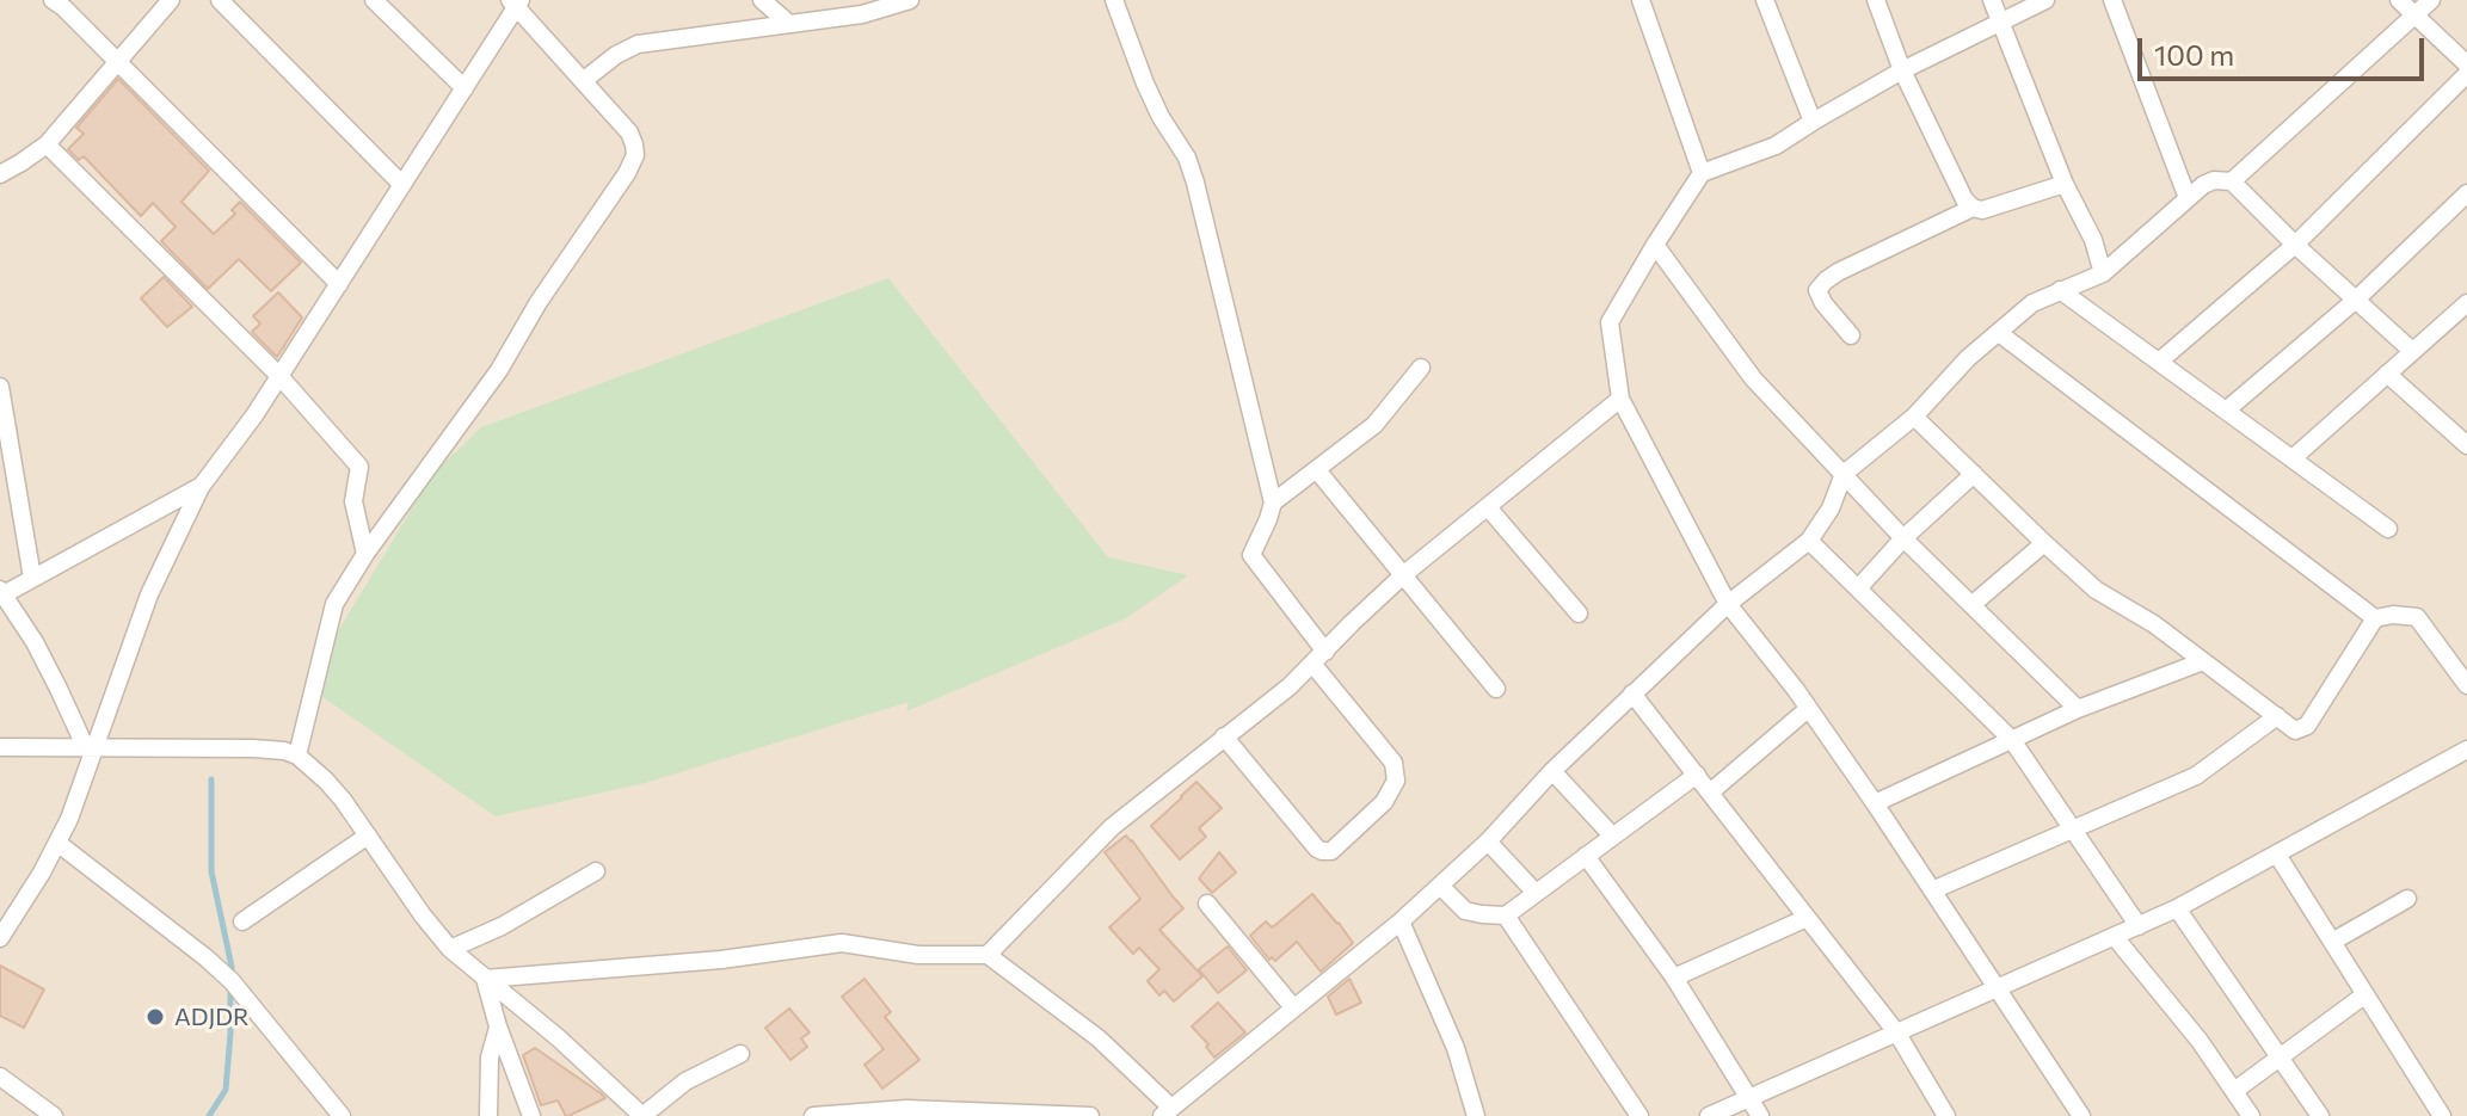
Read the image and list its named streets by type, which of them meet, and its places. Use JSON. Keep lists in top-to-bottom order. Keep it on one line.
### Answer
{"places":["ADJDR"],"scale_bar":"100 m"}
